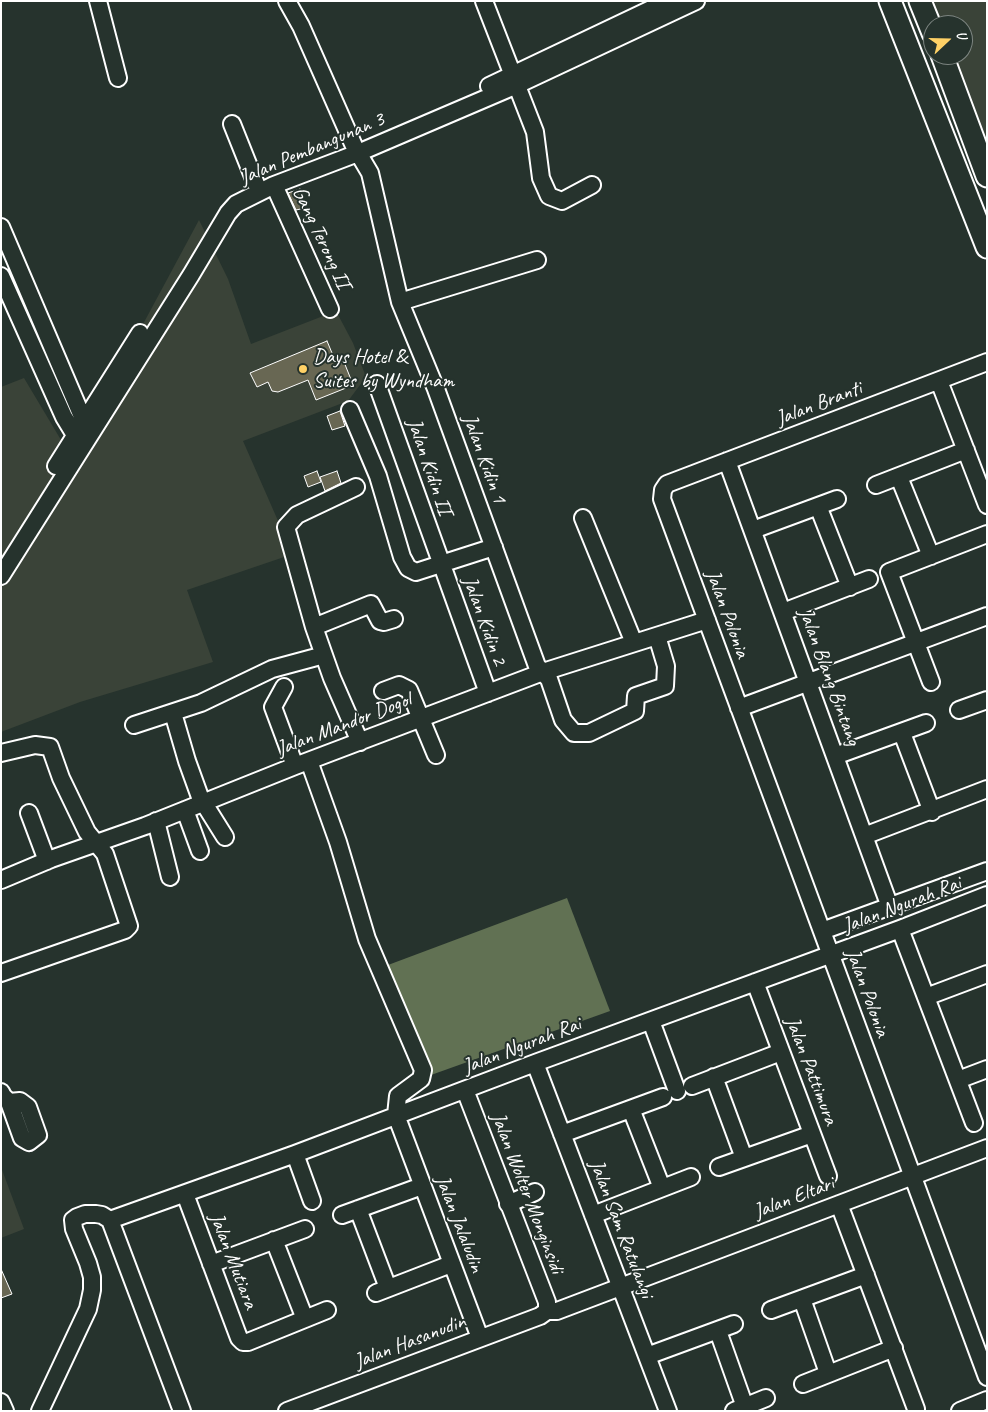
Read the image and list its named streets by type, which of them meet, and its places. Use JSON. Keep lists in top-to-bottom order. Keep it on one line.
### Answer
{"streets":{"street":["Jalan Pembangunan 3","Gang Terong II","Jalan Branti","Jalan Kidin 1","Jalan Kidin II","Jalan Polonia","Jalan Kidin 2","Jalan Blang Bintang","Jalan Mandor Dogol","Jalan Ngurah Rai","Jalan Pattimura","Jalan Wolter Monginsidi","Jalan Eltari","Jalan Jalaludin","Jalan Sam Ratulangi","Jalan Mutiara","Jalan Hasanudin"]},"crossings":[["Jalan Pembangunan 3","Gang Terong II"],["Jalan Pembangunan 3","Jalan Kidin 1"],["Jalan Branti","Jalan Polonia"],["Jalan Branti","Jalan Blang Bintang"],["Jalan Kidin 1","Jalan Mandor Dogol"],["Jalan Kidin II","Jalan Kidin 2"],["Jalan Polonia","Jalan Mandor Dogol"],["Jalan Polonia","Jalan Ngurah Rai"],["Jalan Polonia","Jalan Eltari"],["Jalan Kidin 2","Jalan Mandor Dogol"],["Jalan Ngurah Rai","Jalan Pattimura"],["Jalan Ngurah Rai","Jalan Wolter Monginsidi"],["Jalan Ngurah Rai","Jalan Jalaludin"],["Jalan Ngurah Rai","Jalan Sam Ratulangi"],["Jalan Ngurah Rai","Jalan Mutiara"],["Jalan Wolter Monginsidi","Jalan Eltari"],["Jalan Wolter Monginsidi","Jalan Hasanudin"],["Jalan Eltari","Jalan Sam Ratulangi"],["Jalan Eltari","Jalan Hasanudin"],["Jalan Jalaludin","Jalan Hasanudin"]],"places":["Days Hotel & Suites by Wyndham"],"north":"right"}
